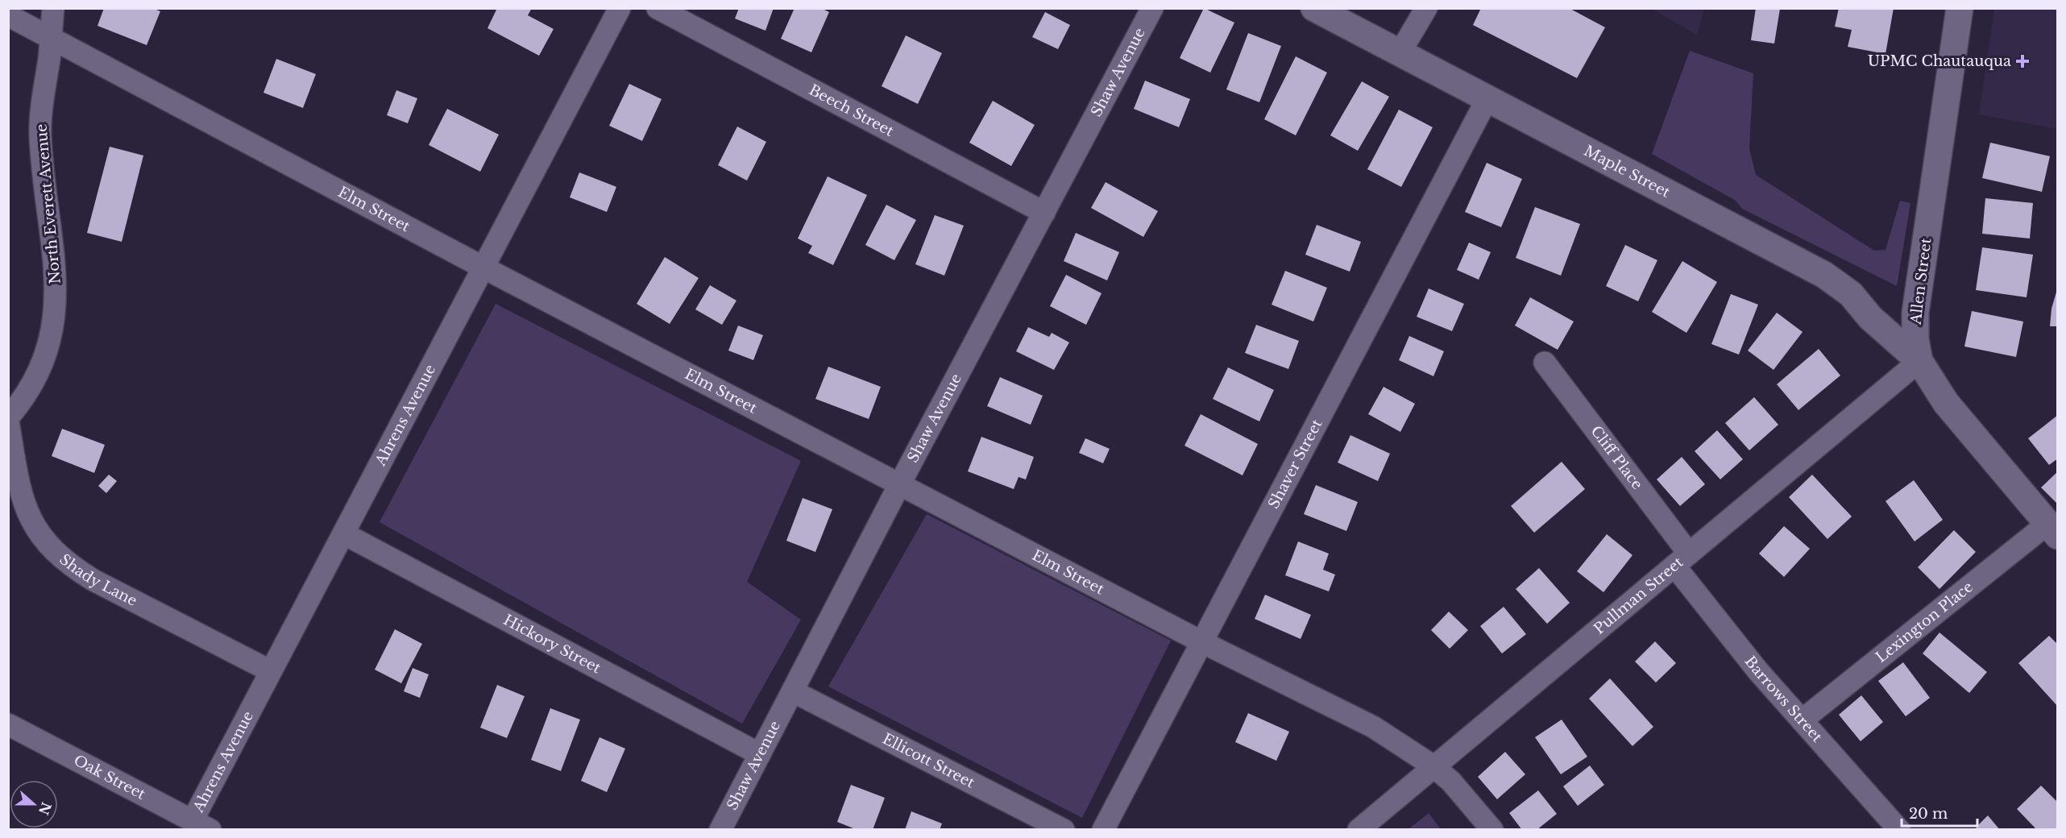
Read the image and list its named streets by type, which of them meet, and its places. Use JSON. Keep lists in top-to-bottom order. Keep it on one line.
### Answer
{"streets":{"street":["Shaw Avenue","Beech Street","Maple Street","North Everett Avenue","Elm Street","Allen Street","Ahrens Avenue","Cliff Place","Shaver Street","Shady Lane","Pullman Street","Lexington Place","Hickory Street","Barrows Street","Ellicott Street","Oak Street"]},"crossings":[["Shaw Avenue","Beech Street"],["Shaw Avenue","Elm Street"],["Shaw Avenue","Hickory Street"],["Shaw Avenue","Ellicott Street"],["Maple Street","Allen Street"],["Maple Street","Shaver Street"],["Maple Street","Pullman Street"],["North Everett Avenue","Elm Street"],["Elm Street","Ahrens Avenue"],["Elm Street","Shaver Street"],["Elm Street","Pullman Street"],["Allen Street","Pullman Street"],["Allen Street","Lexington Place"],["Ahrens Avenue","Shady Lane"],["Ahrens Avenue","Hickory Street"],["Ahrens Avenue","Oak Street"],["Cliff Place","Pullman Street"],["Cliff Place","Barrows Street"],["Pullman Street","Barrows Street"],["Lexington Place","Barrows Street"]],"places":{"health":["UPMC Chautauqua"]},"scale_bar":"20 m","north":"right"}
